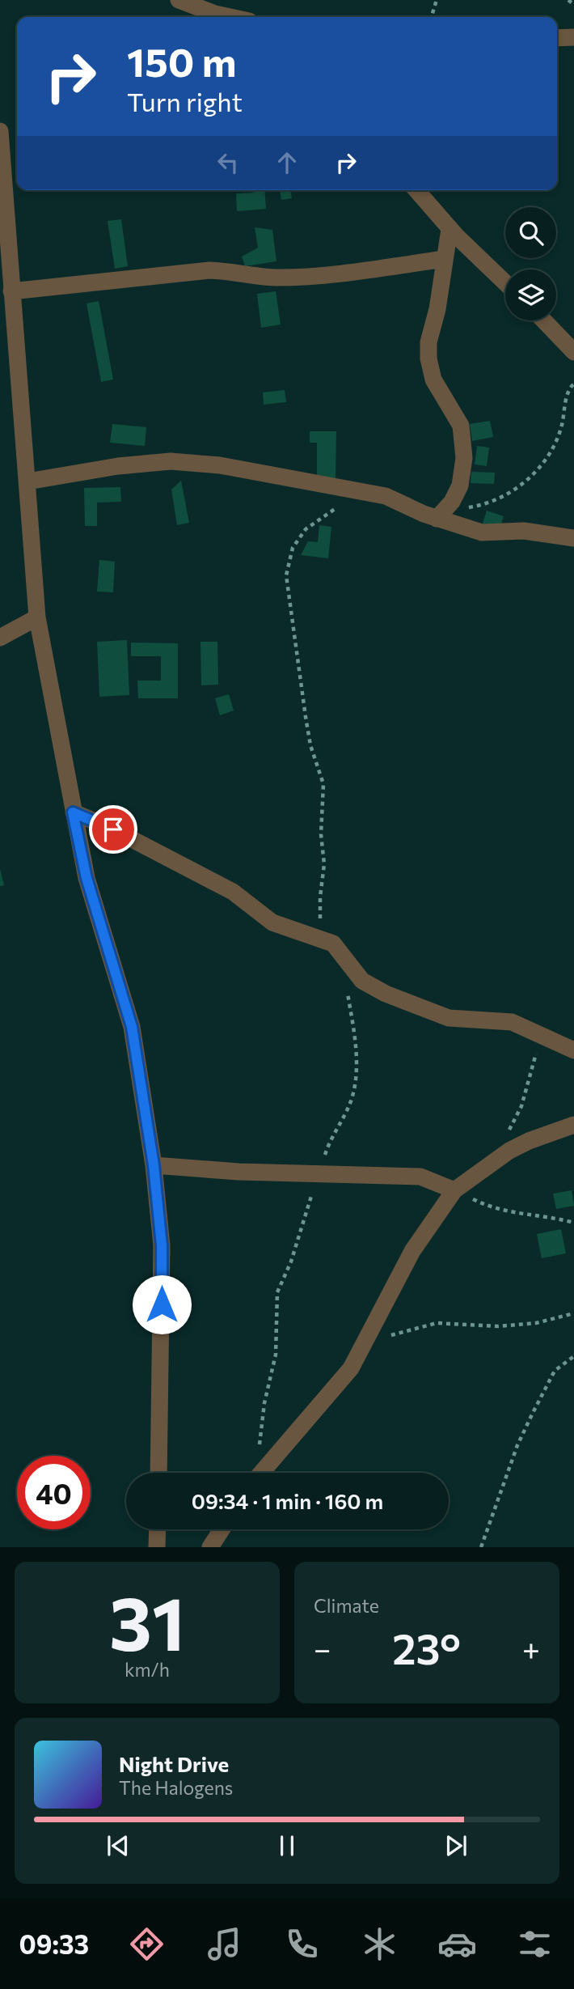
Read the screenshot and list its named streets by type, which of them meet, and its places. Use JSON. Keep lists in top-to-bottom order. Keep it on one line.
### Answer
{"page":{"turn":["150 m","Turn right"],"limit":"40","trip":"09:34 · 1 min · 160 m","tile":[["31","km/h"],"Climate"],"heat":["−","23°","+"],"song":["Night Drive","The Halogens"],"tabs":"09:33"}}
